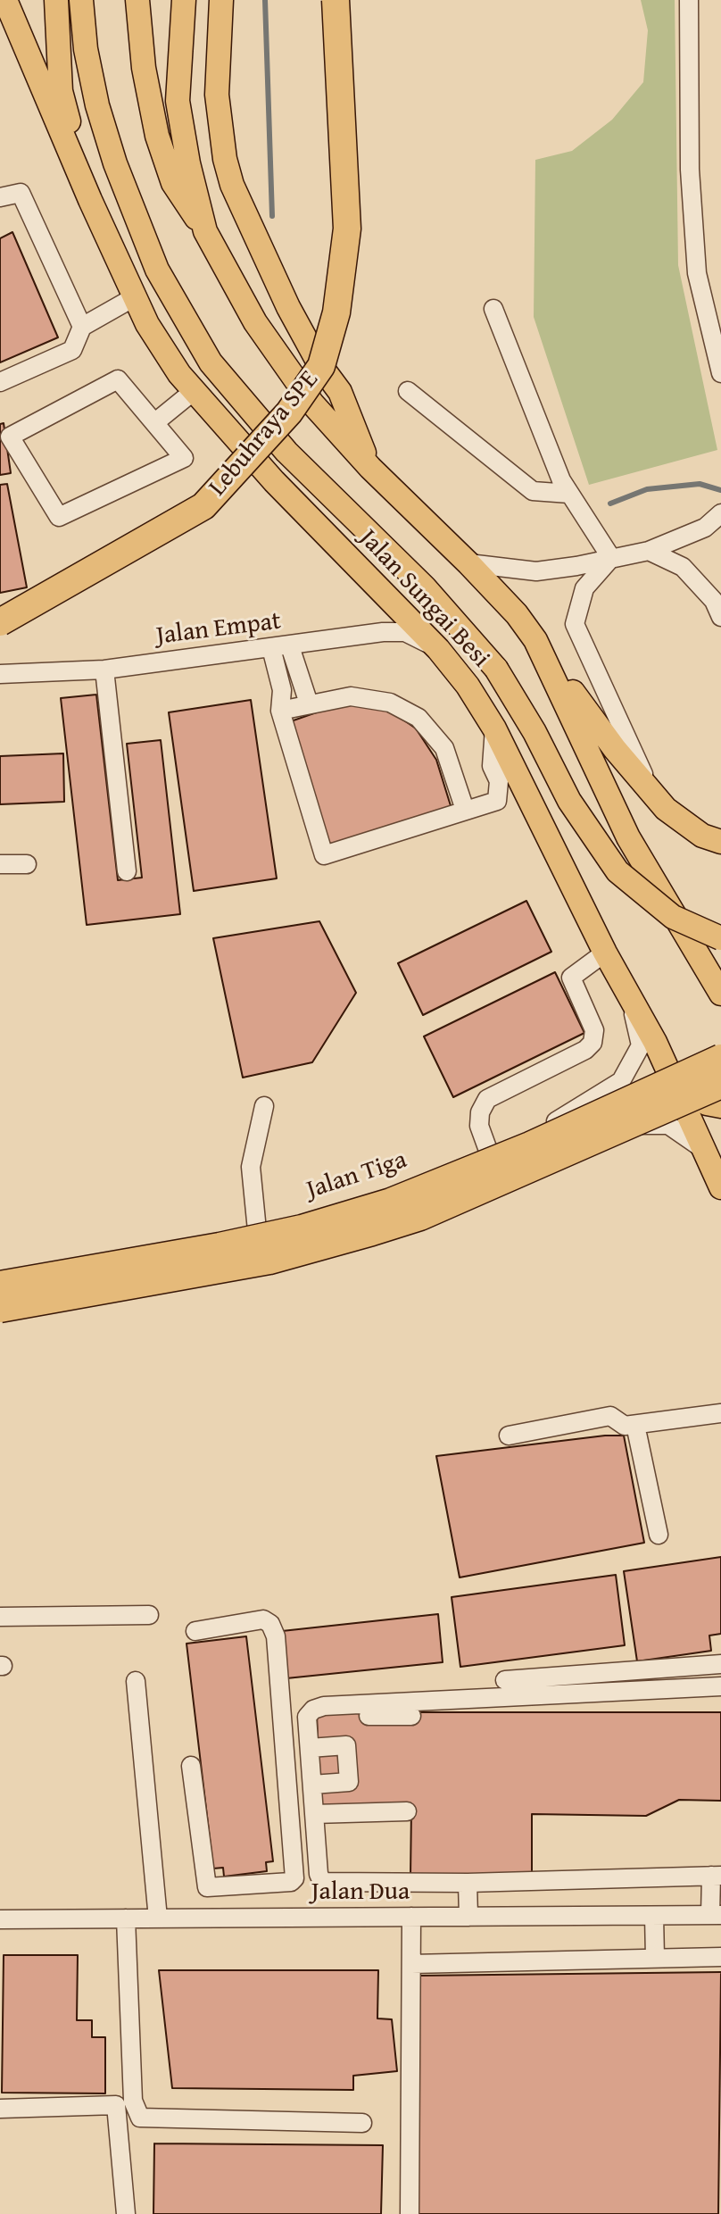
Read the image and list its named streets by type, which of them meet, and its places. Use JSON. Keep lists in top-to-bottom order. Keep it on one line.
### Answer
{"streets":{"highway":["Lebuhraya SPE"],"main road":["Jalan Sungai Besi"],"street":["Jalan Empat","Jalan Tiga","Jalan Dua"]},"crossings":[["Jalan Sungai Besi","Jalan Empat"],["Jalan Sungai Besi","Jalan Tiga"]]}
